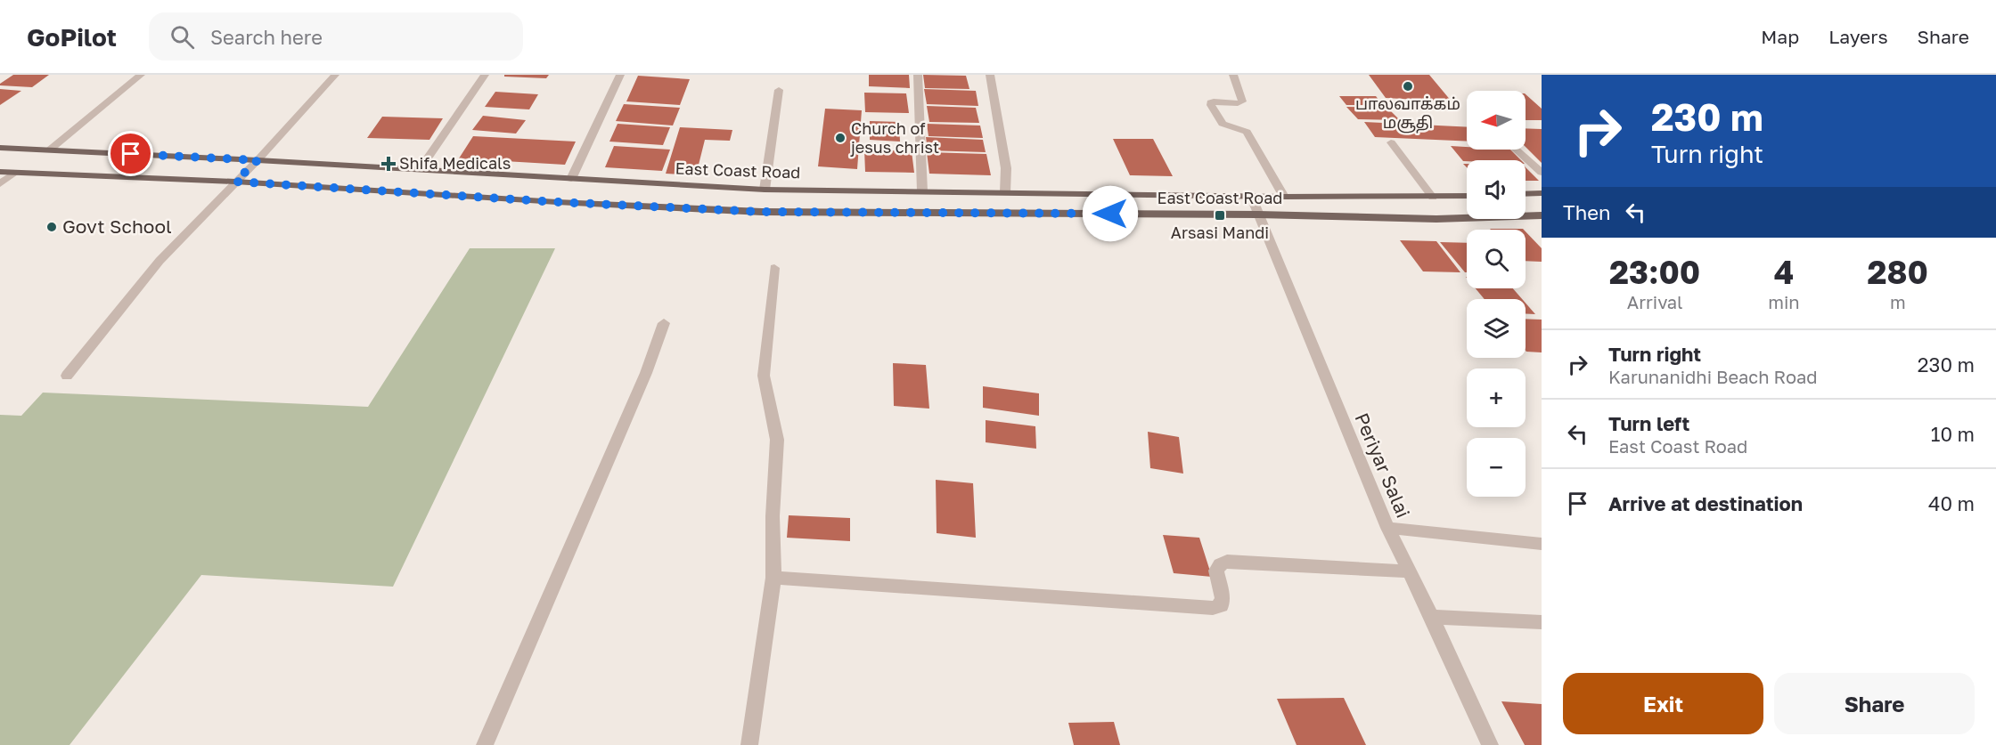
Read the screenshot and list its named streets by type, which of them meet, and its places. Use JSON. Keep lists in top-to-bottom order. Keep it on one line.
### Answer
{"streets":{"main road":["East Coast Road"],"street":["Periyar Salai"]},"crossings":[["East Coast Road","Periyar Salai"]],"places":{"other":["பாலவாக்கம் மசூதி","Church of jesus christ","Govt School"],"health":["Shifa Medicals"],"transit":["Arsasi Mandi"]},"north":"left","page":{"header":"GoPilot","search":"Search here","nav":["Map","Layers","Share"],"turn":["230 m","Turn right"],"map_buttons":["+","−"],"then":"Then","eta":["23:00","Arrival","4","min","280","m"],"list":[{"name":"Turn right","note":"Karunanidhi Beach Road","value":"230 m"},{"name":"Turn left","note":"East Coast Road","value":"10 m"},{"name":"Arrive at destination","value":"40 m"}],"buttons":["Exit","Share"]}}
